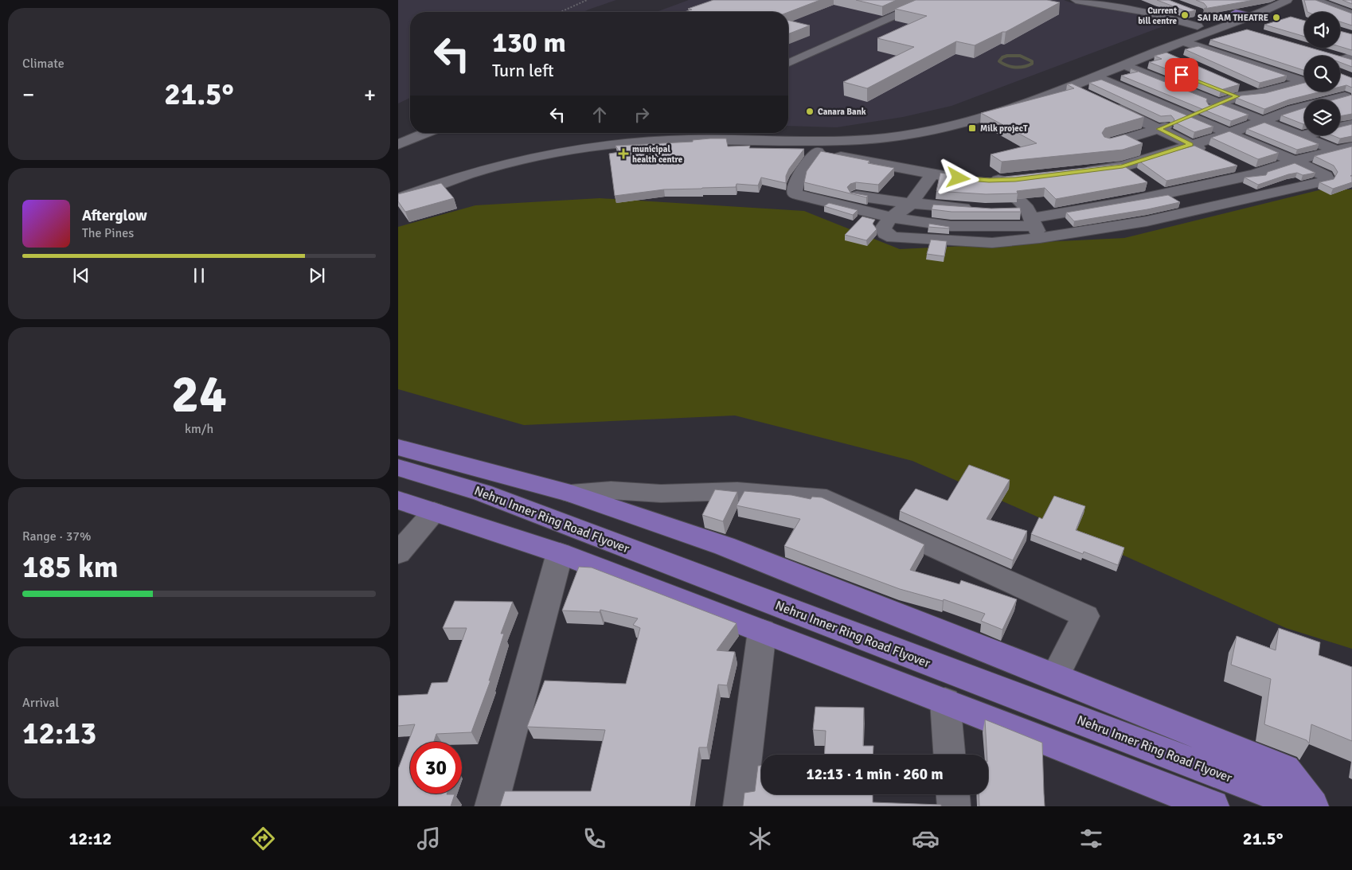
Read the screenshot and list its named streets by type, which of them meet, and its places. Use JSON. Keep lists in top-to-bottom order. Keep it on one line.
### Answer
{"streets":{"main road":["Nehru Inner Ring Road Flyover"]},"places":{"other":["Current bill centre","SAI RAM THEATRE","Canara Bank"],"transit":["Milk projecT"],"health":["municipal health centre"]},"page":{"tile":["Climate",["24","km/h"],["Range · 37%","185 km"],["Arrival","12:13"]],"turn":["130 m","Turn left"],"heat":["−","21.5°","+"],"song":["Afterglow","The Pines"],"limit":"30","trip":"12:13 · 1 min · 260 m","tabs":["12:12","21.5°"]}}
